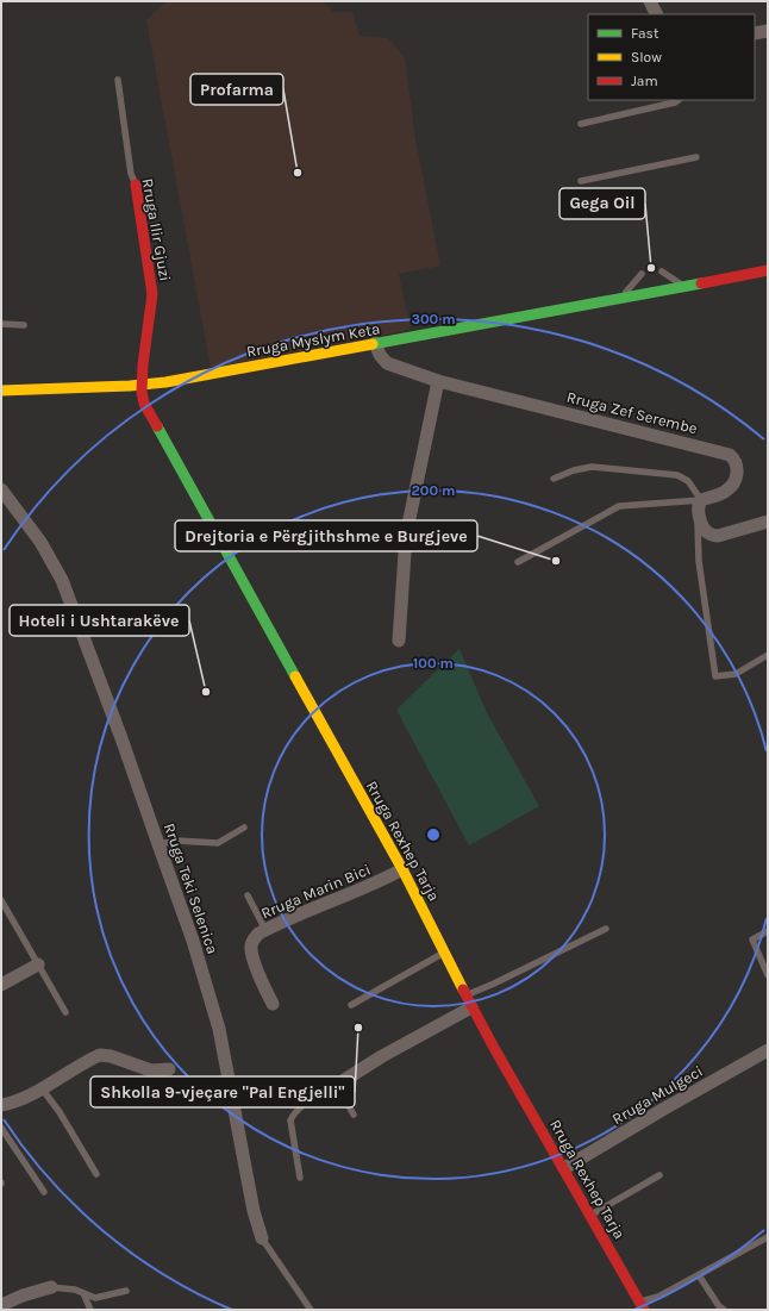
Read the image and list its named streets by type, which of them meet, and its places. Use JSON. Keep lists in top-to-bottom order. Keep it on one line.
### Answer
{"streets":{"street":["Rruga Ilir Gjuzi","Rruga Myslym Keta","Rruga Zef Serembe","Rruga Rexhep Tarja","Rruga Teki Selenica","Rruga Marin Bici","Rruga Mulgeci"]},"crossings":[["Rruga Ilir Gjuzi","Rruga Myslym Keta"],["Rruga Ilir Gjuzi","Rruga Rexhep Tarja"],["Rruga Myslym Keta","Rruga Zef Serembe"],["Rruga Myslym Keta","Rruga Rexhep Tarja"],["Rruga Rexhep Tarja","Rruga Marin Bici"],["Rruga Rexhep Tarja","Rruga Mulgeci"]],"places":["Profarma","Gega Oil","Drejtoria e Përgjithshme e Burgjeve","Hoteli i Ushtarakëve","Shkolla 9-vjeçare \"Pal Engjelli\""],"legend":["Fast","Slow","Jam"],"rings":["300 m","200 m","100 m"]}
